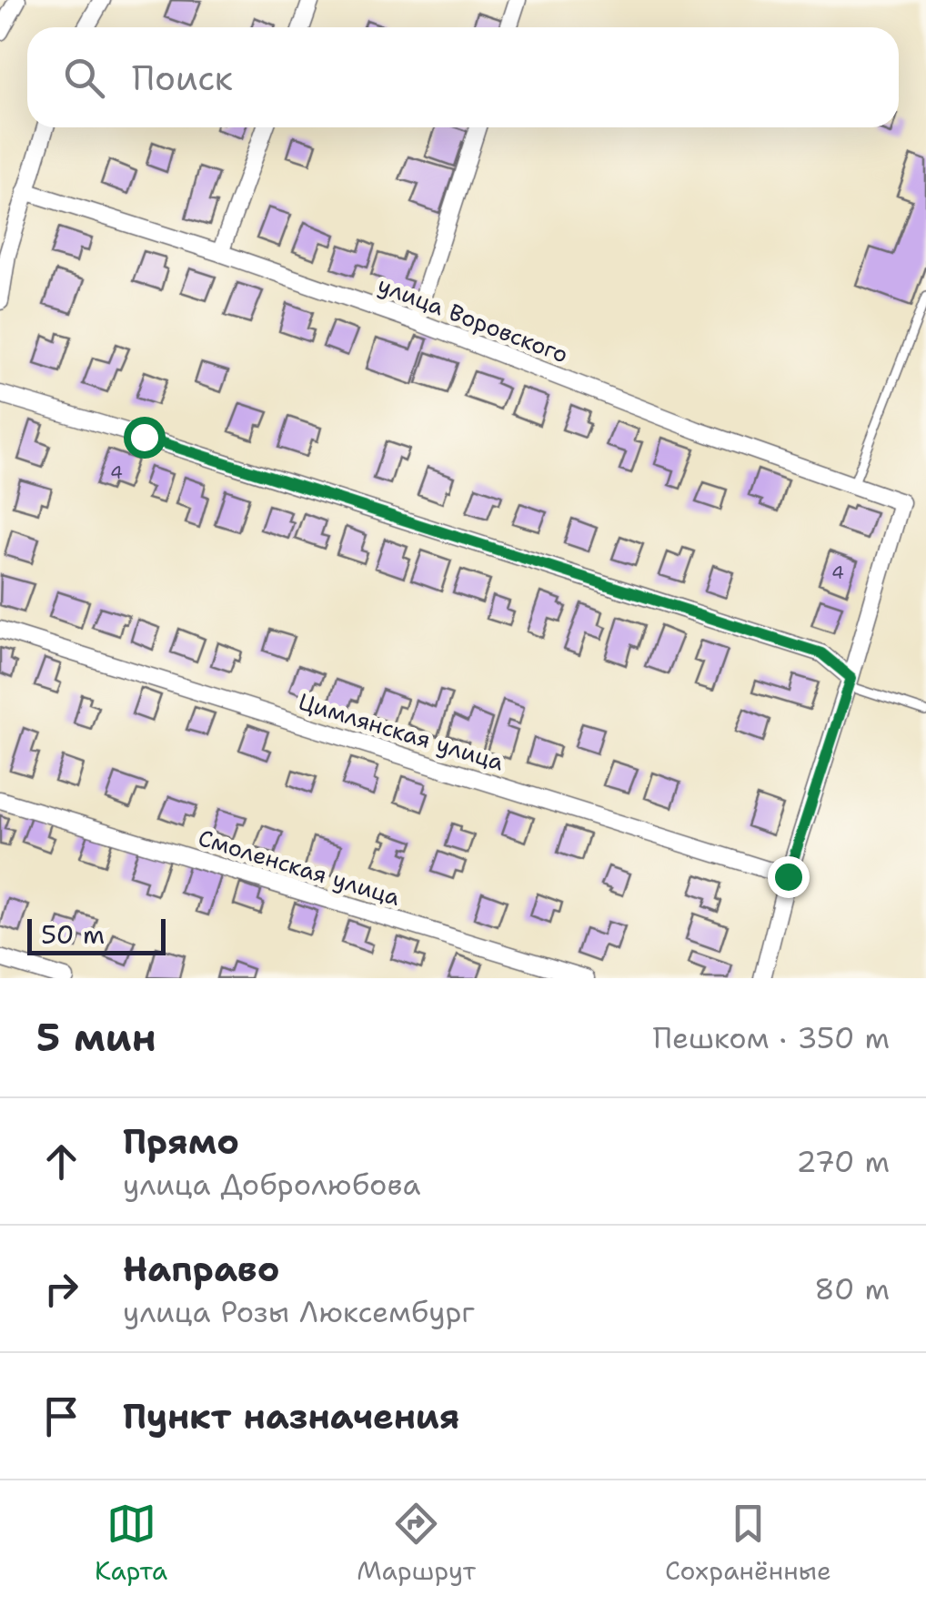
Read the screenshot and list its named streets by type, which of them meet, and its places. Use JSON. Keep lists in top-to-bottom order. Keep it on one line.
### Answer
{"streets":{"street":["улица Воровского","Цимлянская улица","Смоленская улица"]},"house_numbers":["4","4"],"scale_bar":"50 m","page":{"search":"Поиск","scale":"50 m","heading":["5 мин","Пешком · 350 m"],"list":[["Прямо","улица Добролюбова","270 m"],["Направо","улица Розы Люксембург","80 m"],"Пункт назначения"],"nav":["Карта","Маршрут","Сохранённые"]}}
